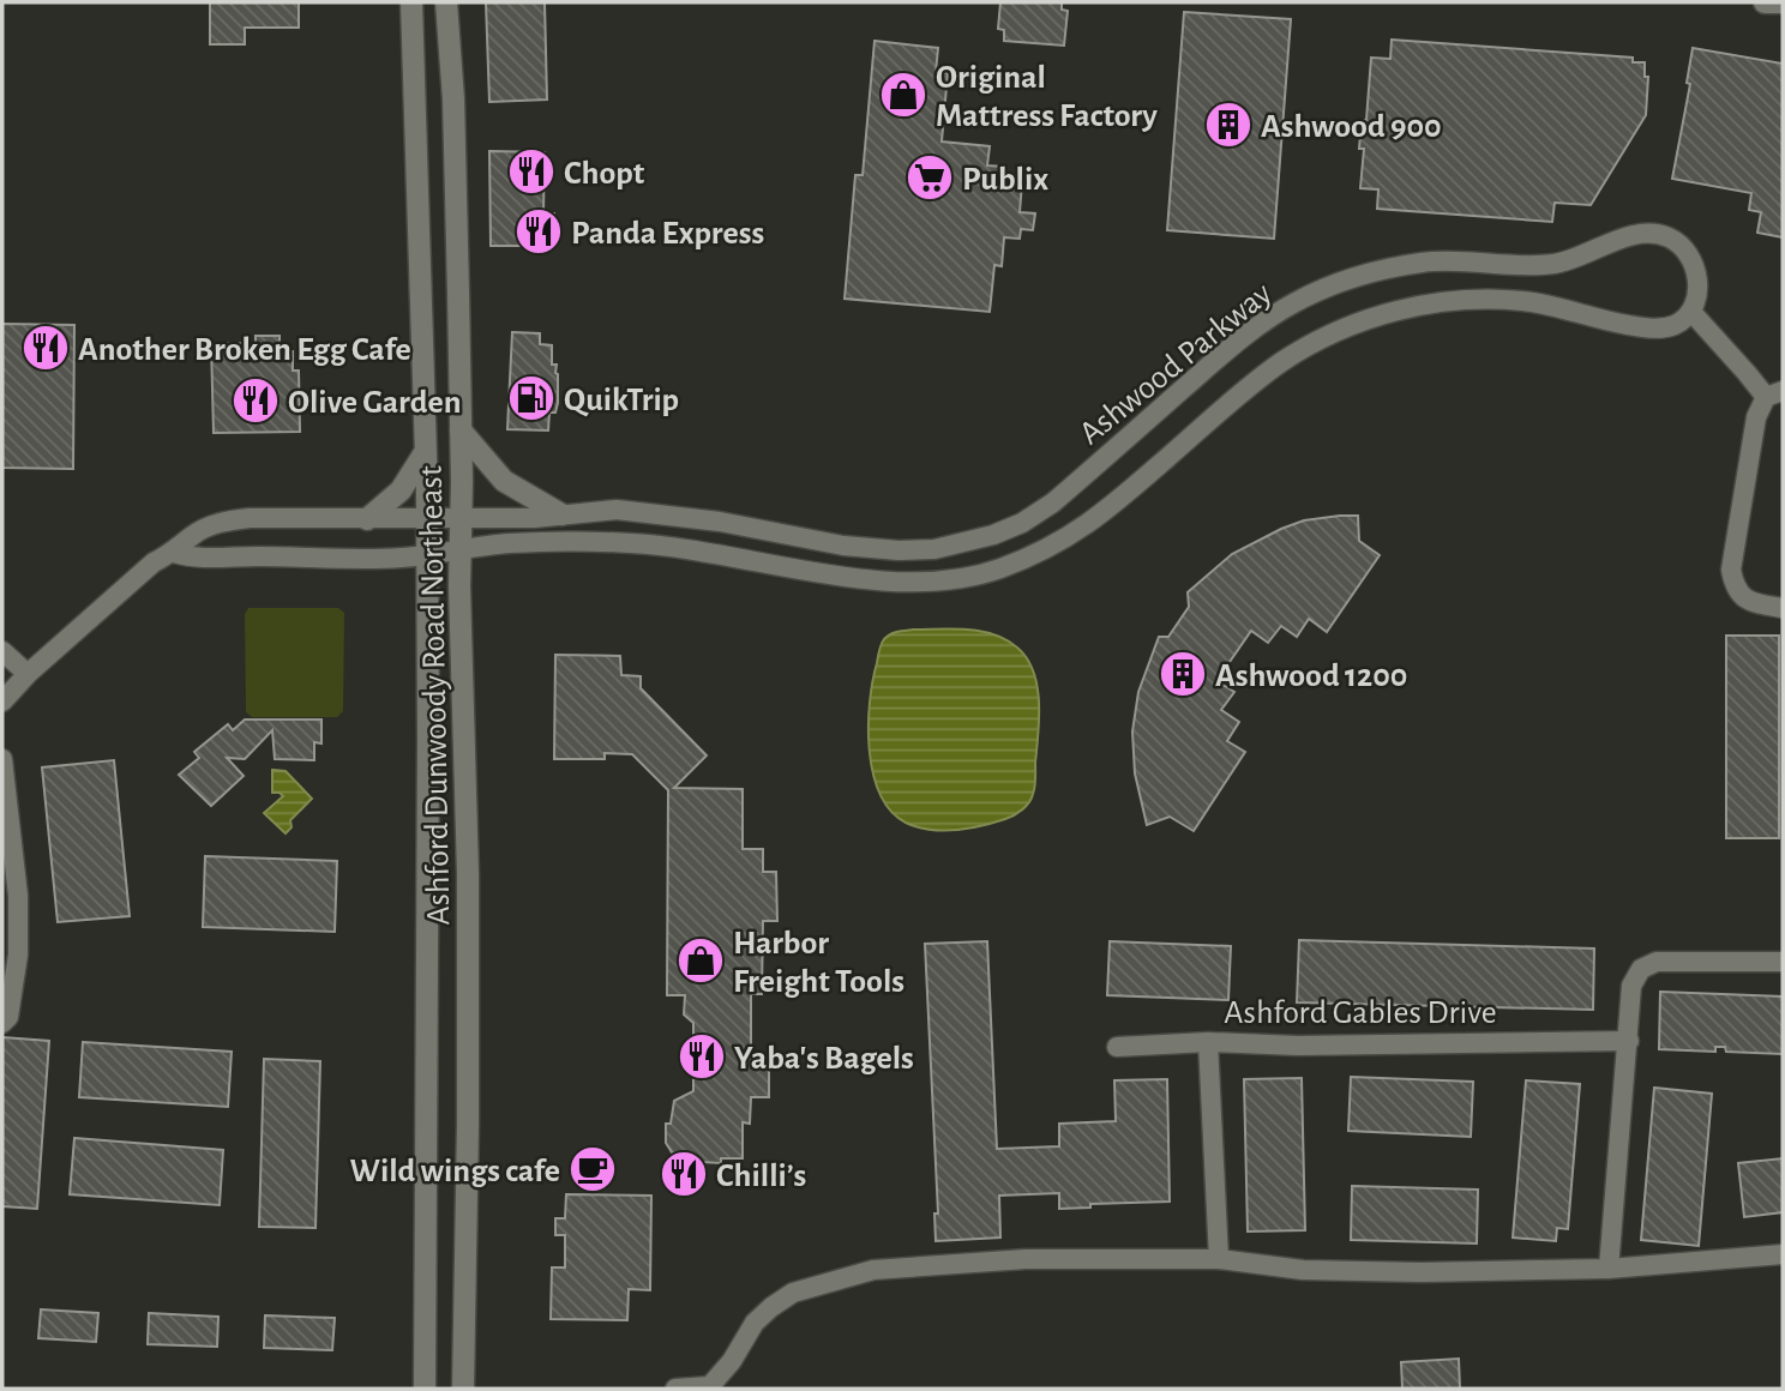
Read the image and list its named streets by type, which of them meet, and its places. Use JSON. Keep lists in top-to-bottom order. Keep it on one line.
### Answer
{"streets":{"main road":["Ashford Dunwoody Road Northeast"],"street":["Ashwood Parkway","Ashford Gables Drive"]},"crossings":[["Ashwood Parkway","Ashford Dunwoody Road Northeast"]],"places":{"shop":["Original Mattress Factory","Harbor Freight Tools"],"building":["Ashwood 900","Ashwood 1200"],"restaurant":["Chopt","Panda Express","Another Broken Egg Cafe","Olive Garden","Yaba's Bagels","Chilli’s"],"supermarket":["Publix"],"fuel station":["QuikTrip"],"cafe":["Wild wings cafe"]}}
